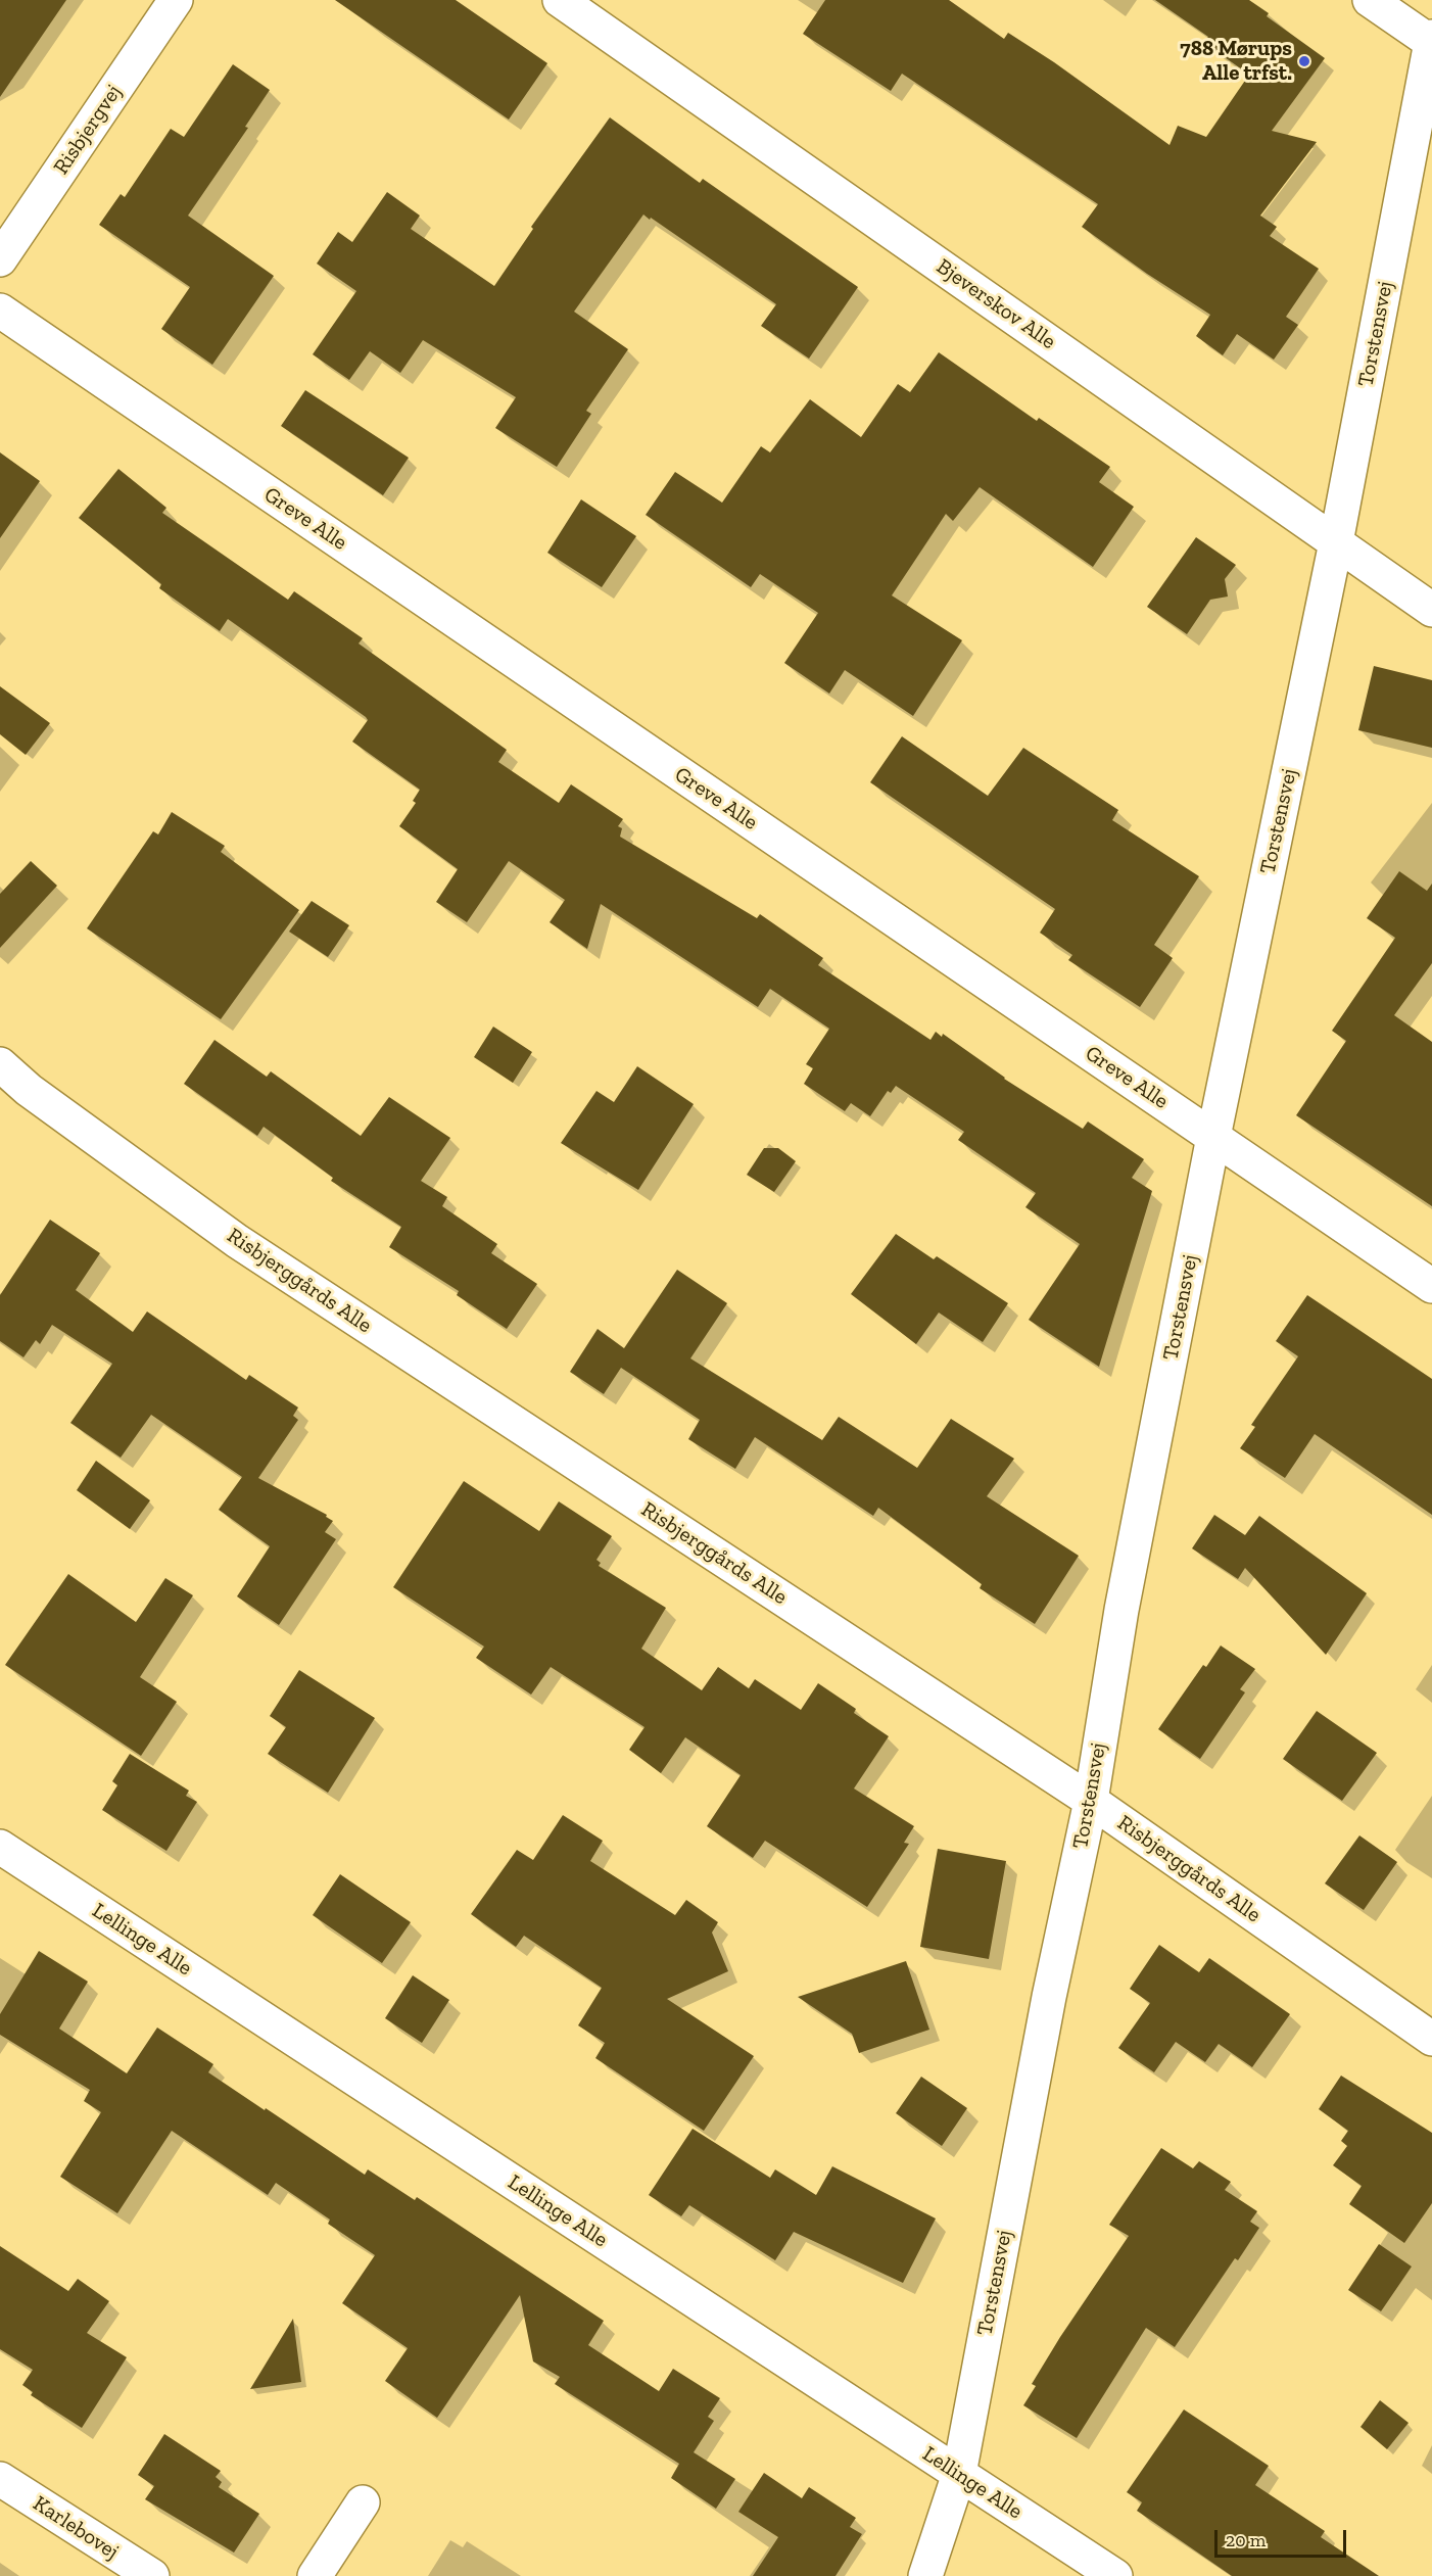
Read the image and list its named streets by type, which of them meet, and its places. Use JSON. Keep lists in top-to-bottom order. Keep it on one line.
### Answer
{"streets":{"street":["Risbjergvej","Bjeverskov Alle","Torstensvej","Greve Alle","Risbjerggårds Alle","Lellinge Alle","Karlebovej"]},"crossings":[["Bjeverskov Alle","Torstensvej"],["Torstensvej","Greve Alle"],["Torstensvej","Risbjerggårds Alle"],["Torstensvej","Lellinge Alle"]],"places":["788 Mørups Alle trfst."],"scale_bar":"20 m"}
